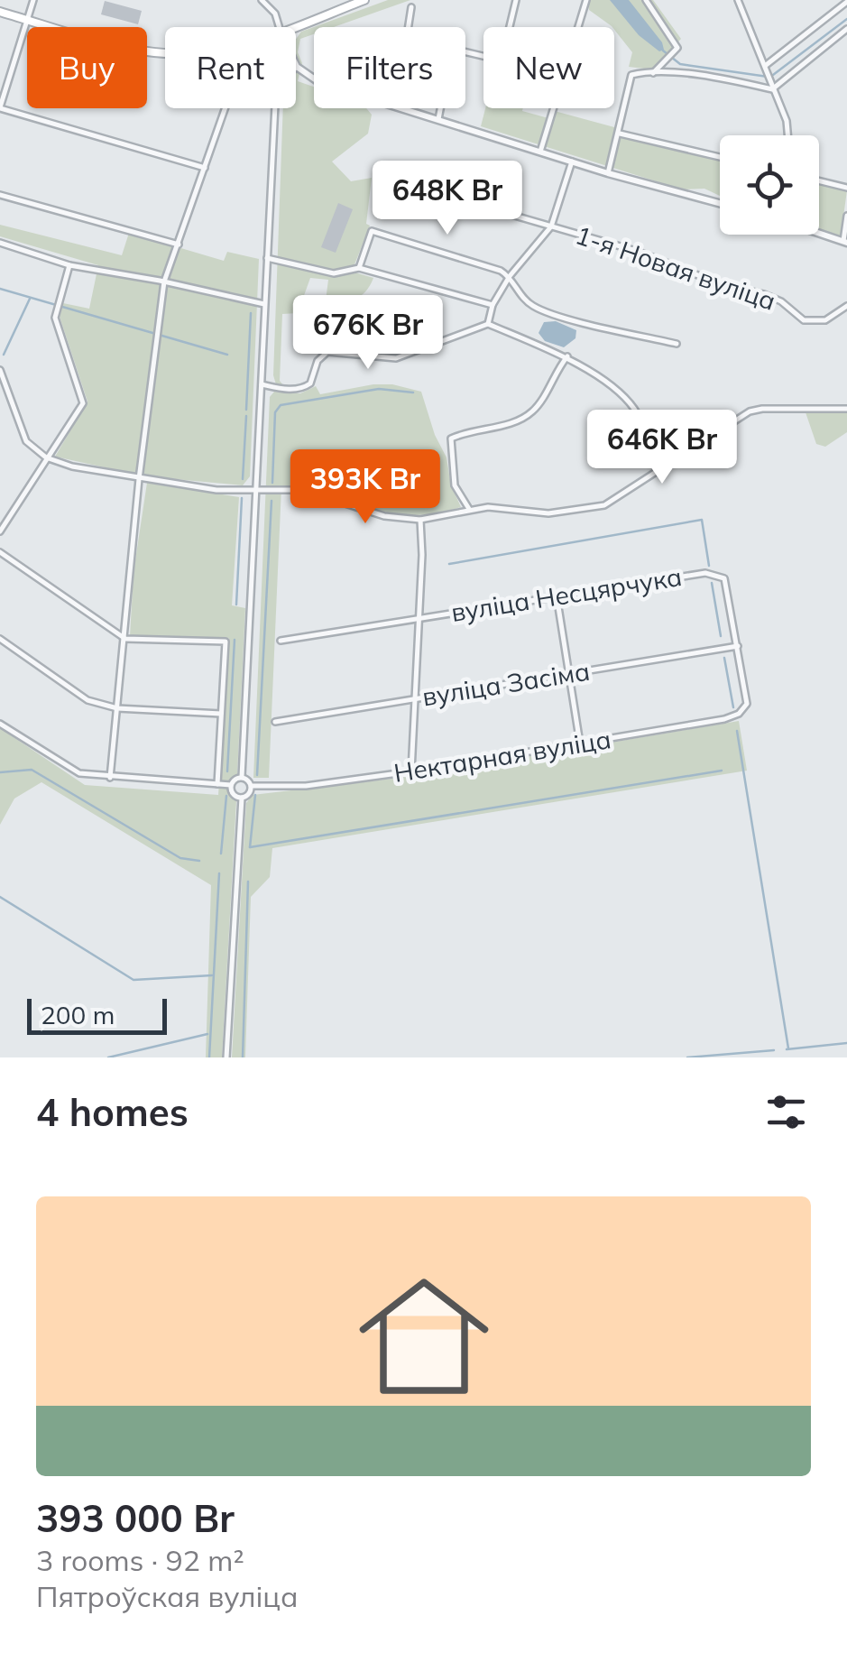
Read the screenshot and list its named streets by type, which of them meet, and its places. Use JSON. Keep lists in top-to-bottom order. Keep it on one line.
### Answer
{"streets":{"street":["1-я Новая вуліца","вуліца Несцярчука","вуліца Засіма","Нектарная вуліца"]},"crossings":[["вуліца Несцярчука","вуліца Засіма"],["вуліца Несцярчука","Нектарная вуліца"]],"scale_bar":"200 m","page":{"chip":["Buy","Rent","Filters","New"],"price":["648K Br","676K Br","646K Br","393K Br"],"scale":"200 m","heading":"4 homes","list":[{"name":"393 000 Br","note":"3 rooms · 92 m² · Пятроўская вуліца"}]}}
